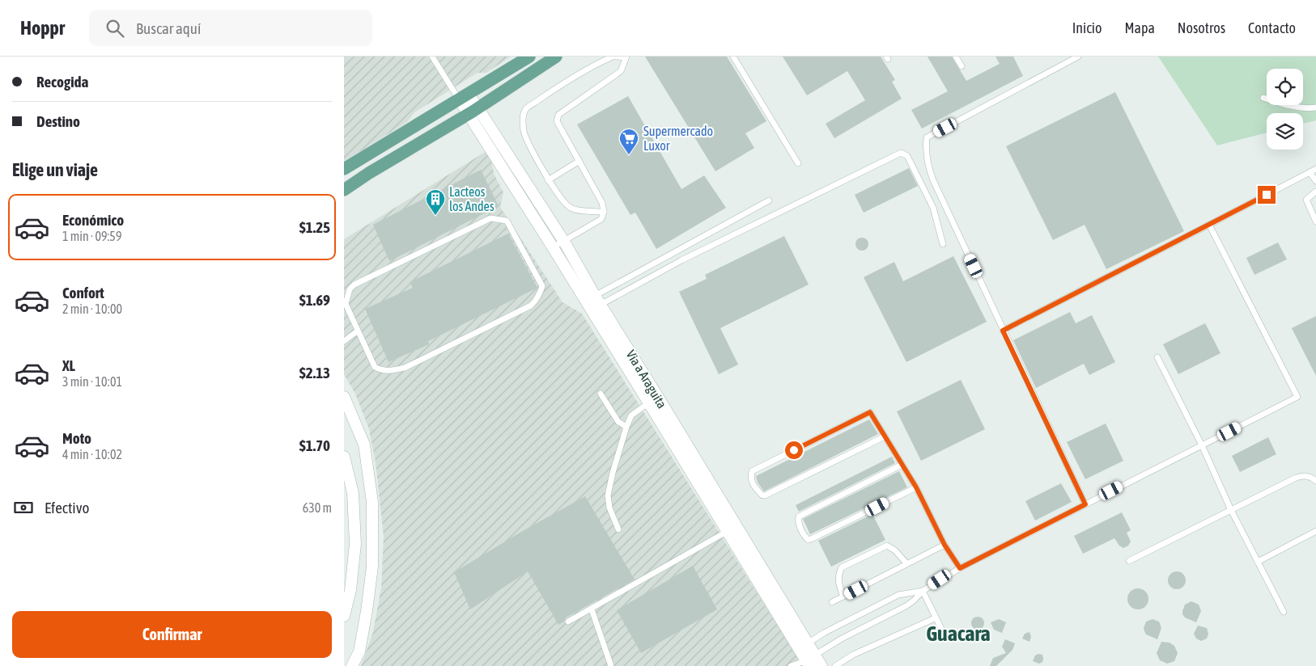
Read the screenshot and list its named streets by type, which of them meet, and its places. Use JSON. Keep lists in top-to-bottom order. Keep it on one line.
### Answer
{"streets":{"street":["Via a Araguita"]},"districts":["Guacara"],"places":{"supermarket":["Supermercado Luxor"],"building":["Lacteos los Andes"]},"page":{"header":"Hoppr","search":"Buscar aquí","nav":["Inicio","Mapa","Nosotros","Contacto"],"banner":["Recogida","Destino"],"heading":"Elige un viaje","list":[{"name":"Económico","note":"1 min · 09:59","value":"$1.25"},{"name":"Confort","note":"2 min · 10:00","value":"$1.69"},{"name":"XL","note":"3 min · 10:01","value":"$2.13"},{"name":"Moto","note":"4 min · 10:02","value":"$1.70"}],"pay":["Efectivo","630 m"],"buttons":"Confirmar"}}
